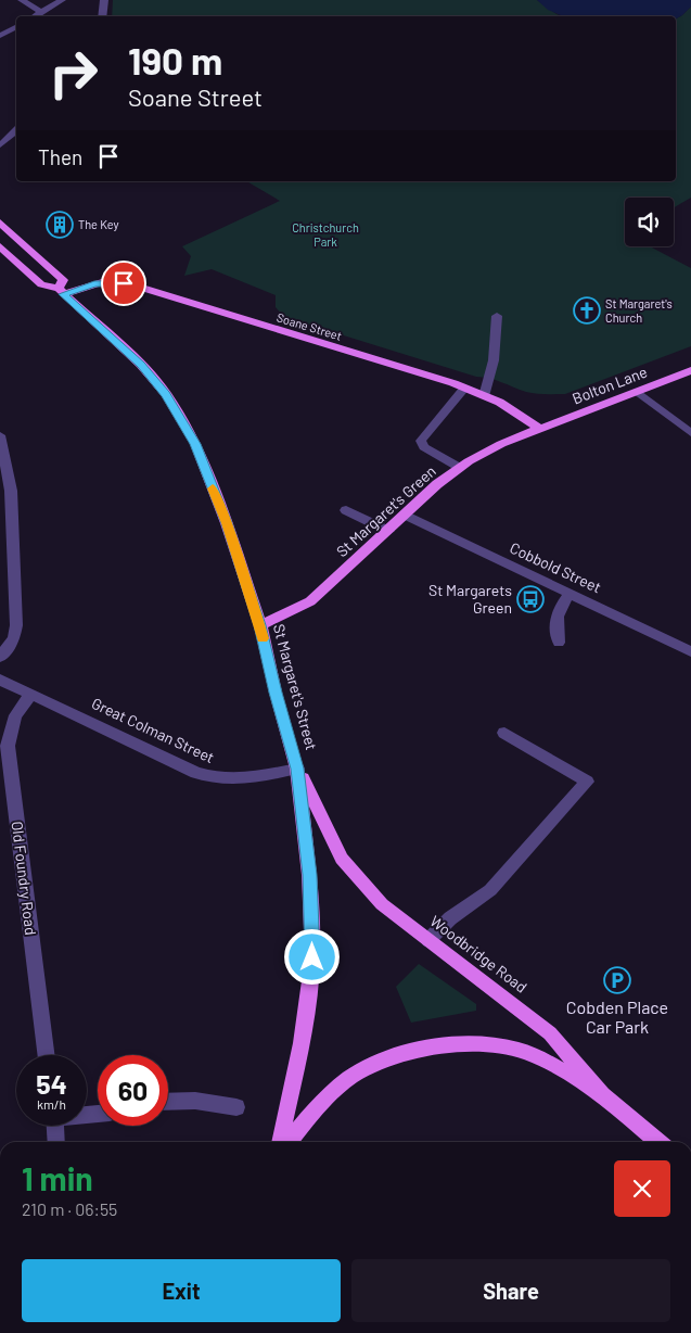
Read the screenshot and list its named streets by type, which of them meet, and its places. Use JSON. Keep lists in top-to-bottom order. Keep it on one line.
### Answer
{"streets":{"main road":["Soane Street","Bolton Lane","St Margaret's Green","St Margaret's Street","Woodbridge Road"],"street":["Cobbold Street","Great Colman Street","Old Foundry Road"]},"crossings":[["Soane Street","Bolton Lane"],["Soane Street","St Margaret's Green"],["Soane Street","St Margaret's Street"],["Bolton Lane","St Margaret's Green"],["St Margaret's Green","Cobbold Street"],["St Margaret's Green","St Margaret's Street"],["St Margaret's Street","Great Colman Street"],["St Margaret's Street","Woodbridge Road"],["Great Colman Street","Old Foundry Road"],["Great Colman Street","Woodbridge Road"]],"parks":["Christchurch Park"],"places":{"building":["The Key"],"church":["St Margaret's Church"],"bus stop":["St Margarets Green"],"parking":["Cobden Place Car Park"]},"page":{"turn":["190 m","Soane Street"],"then":"Then","speed":"54 km/h","limit":"60","heading":["1 min","210 m · 06:55"],"buttons":["Exit","Share"]}}
